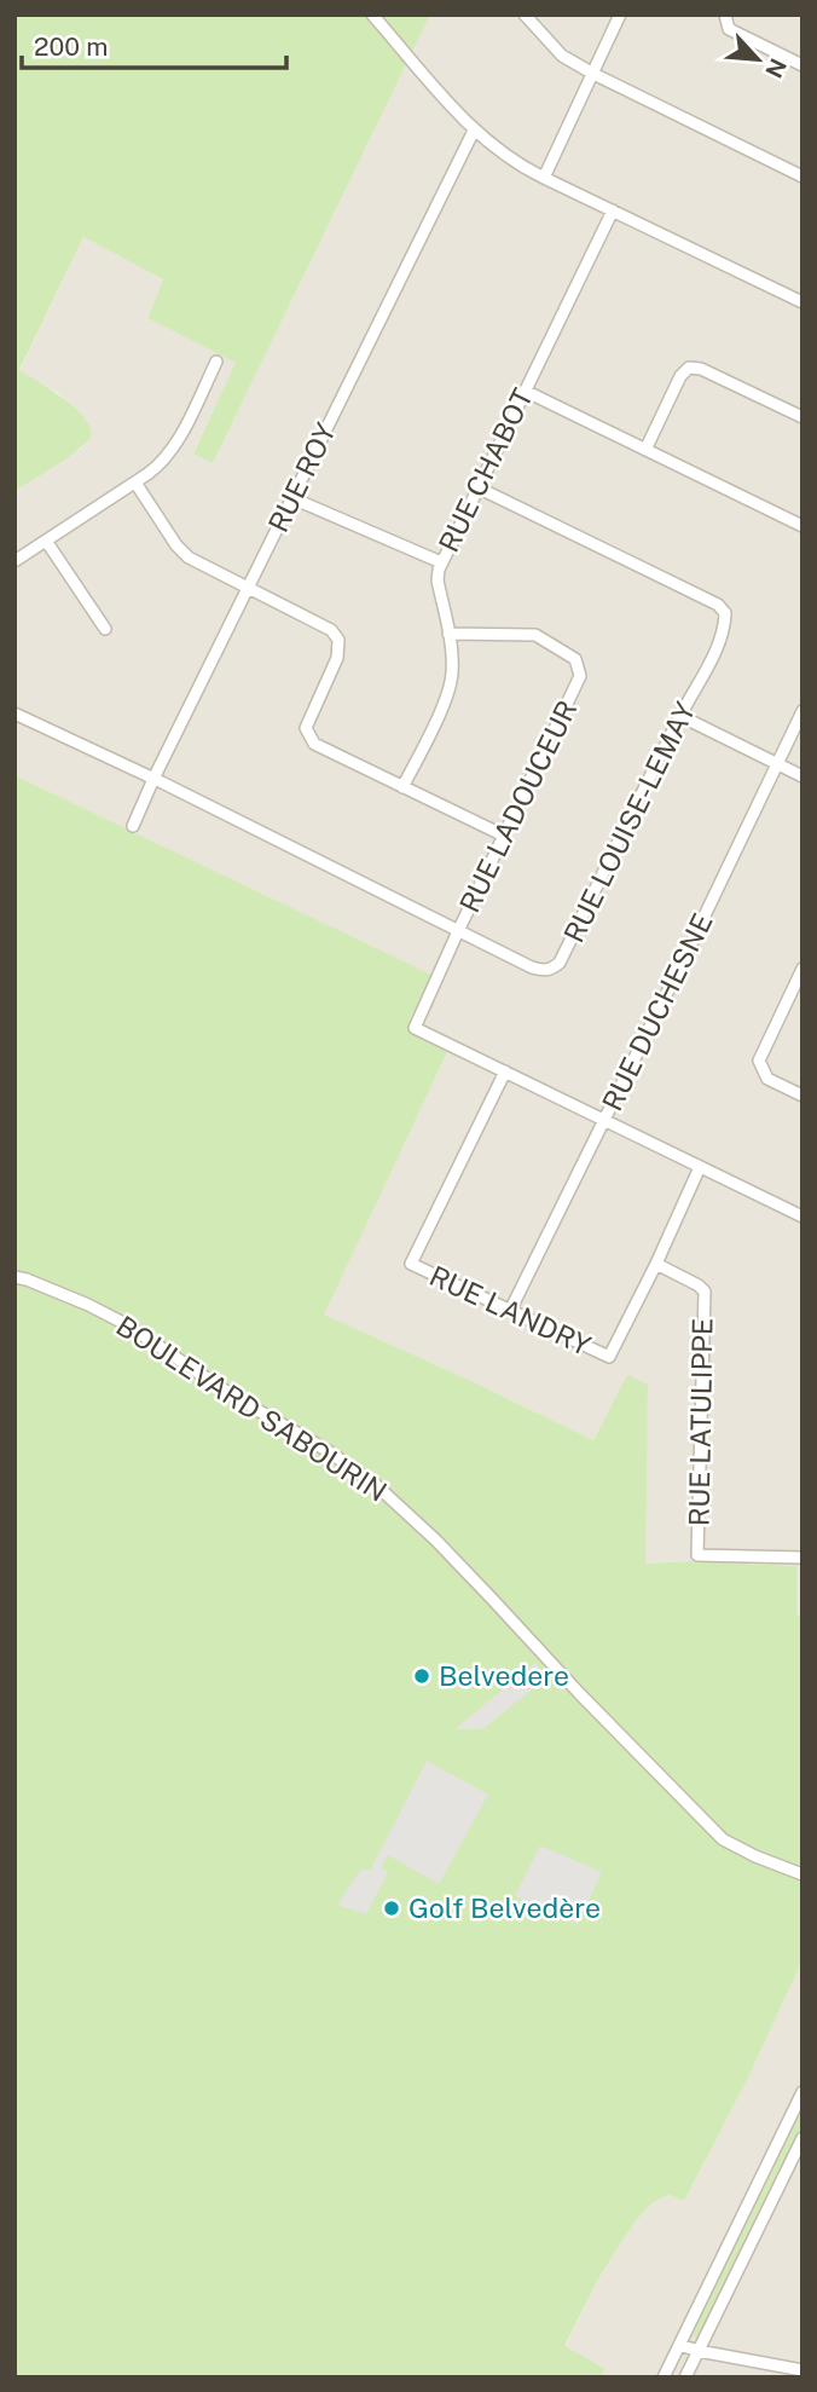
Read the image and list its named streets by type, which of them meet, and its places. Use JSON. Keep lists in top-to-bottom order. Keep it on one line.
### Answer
{"streets":{"street":["RUE CHABOT","RUE ROY","RUE LADOUCEUR","RUE LOUISE-LEMAY","RUE DUCHESNE","RUE LANDRY","BOULEVARD SABOURIN","RUE LATULIPPE"]},"crossings":[["RUE CHABOT","RUE LADOUCEUR"],["RUE CHABOT","RUE LOUISE-LEMAY"],["RUE ROY","RUE LOUISE-LEMAY"],["RUE LADOUCEUR","RUE LOUISE-LEMAY"],["RUE LADOUCEUR","RUE LANDRY"],["RUE DUCHESNE","RUE LANDRY"],["RUE LANDRY","RUE LATULIPPE"]],"places":["Belvedere","Golf Belvedère"],"scale_bar":"200 m","north":"bottom right"}
